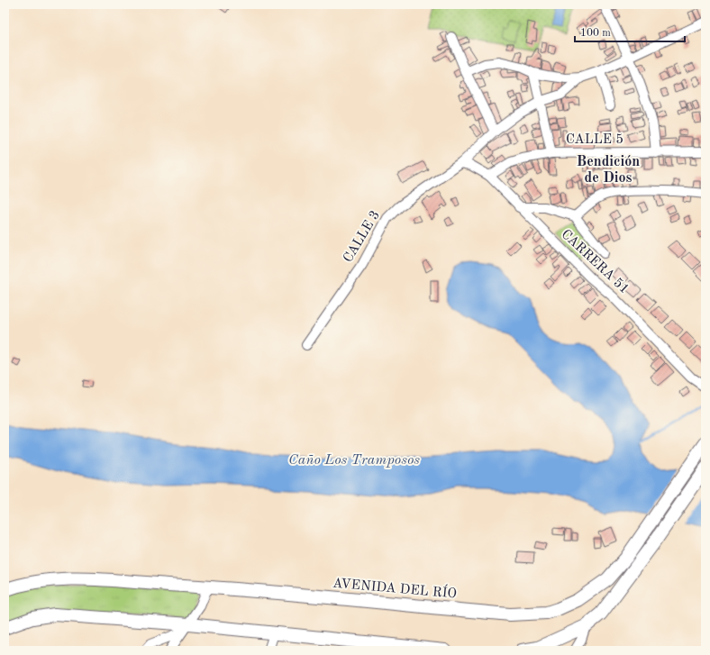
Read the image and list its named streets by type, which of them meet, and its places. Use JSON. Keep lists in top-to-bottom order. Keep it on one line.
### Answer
{"streets":{"main road":["AVENIDA DEL RÍO"],"street":["CALLE 5","CALLE 3","CARRERA 51"]},"crossings":[["CALLE 5","CARRERA 51"],["CALLE 3","CARRERA 51"]],"districts":["Bendición de Dios"],"water":["Caño Los Tramposos"],"scale_bar":"100 m"}
